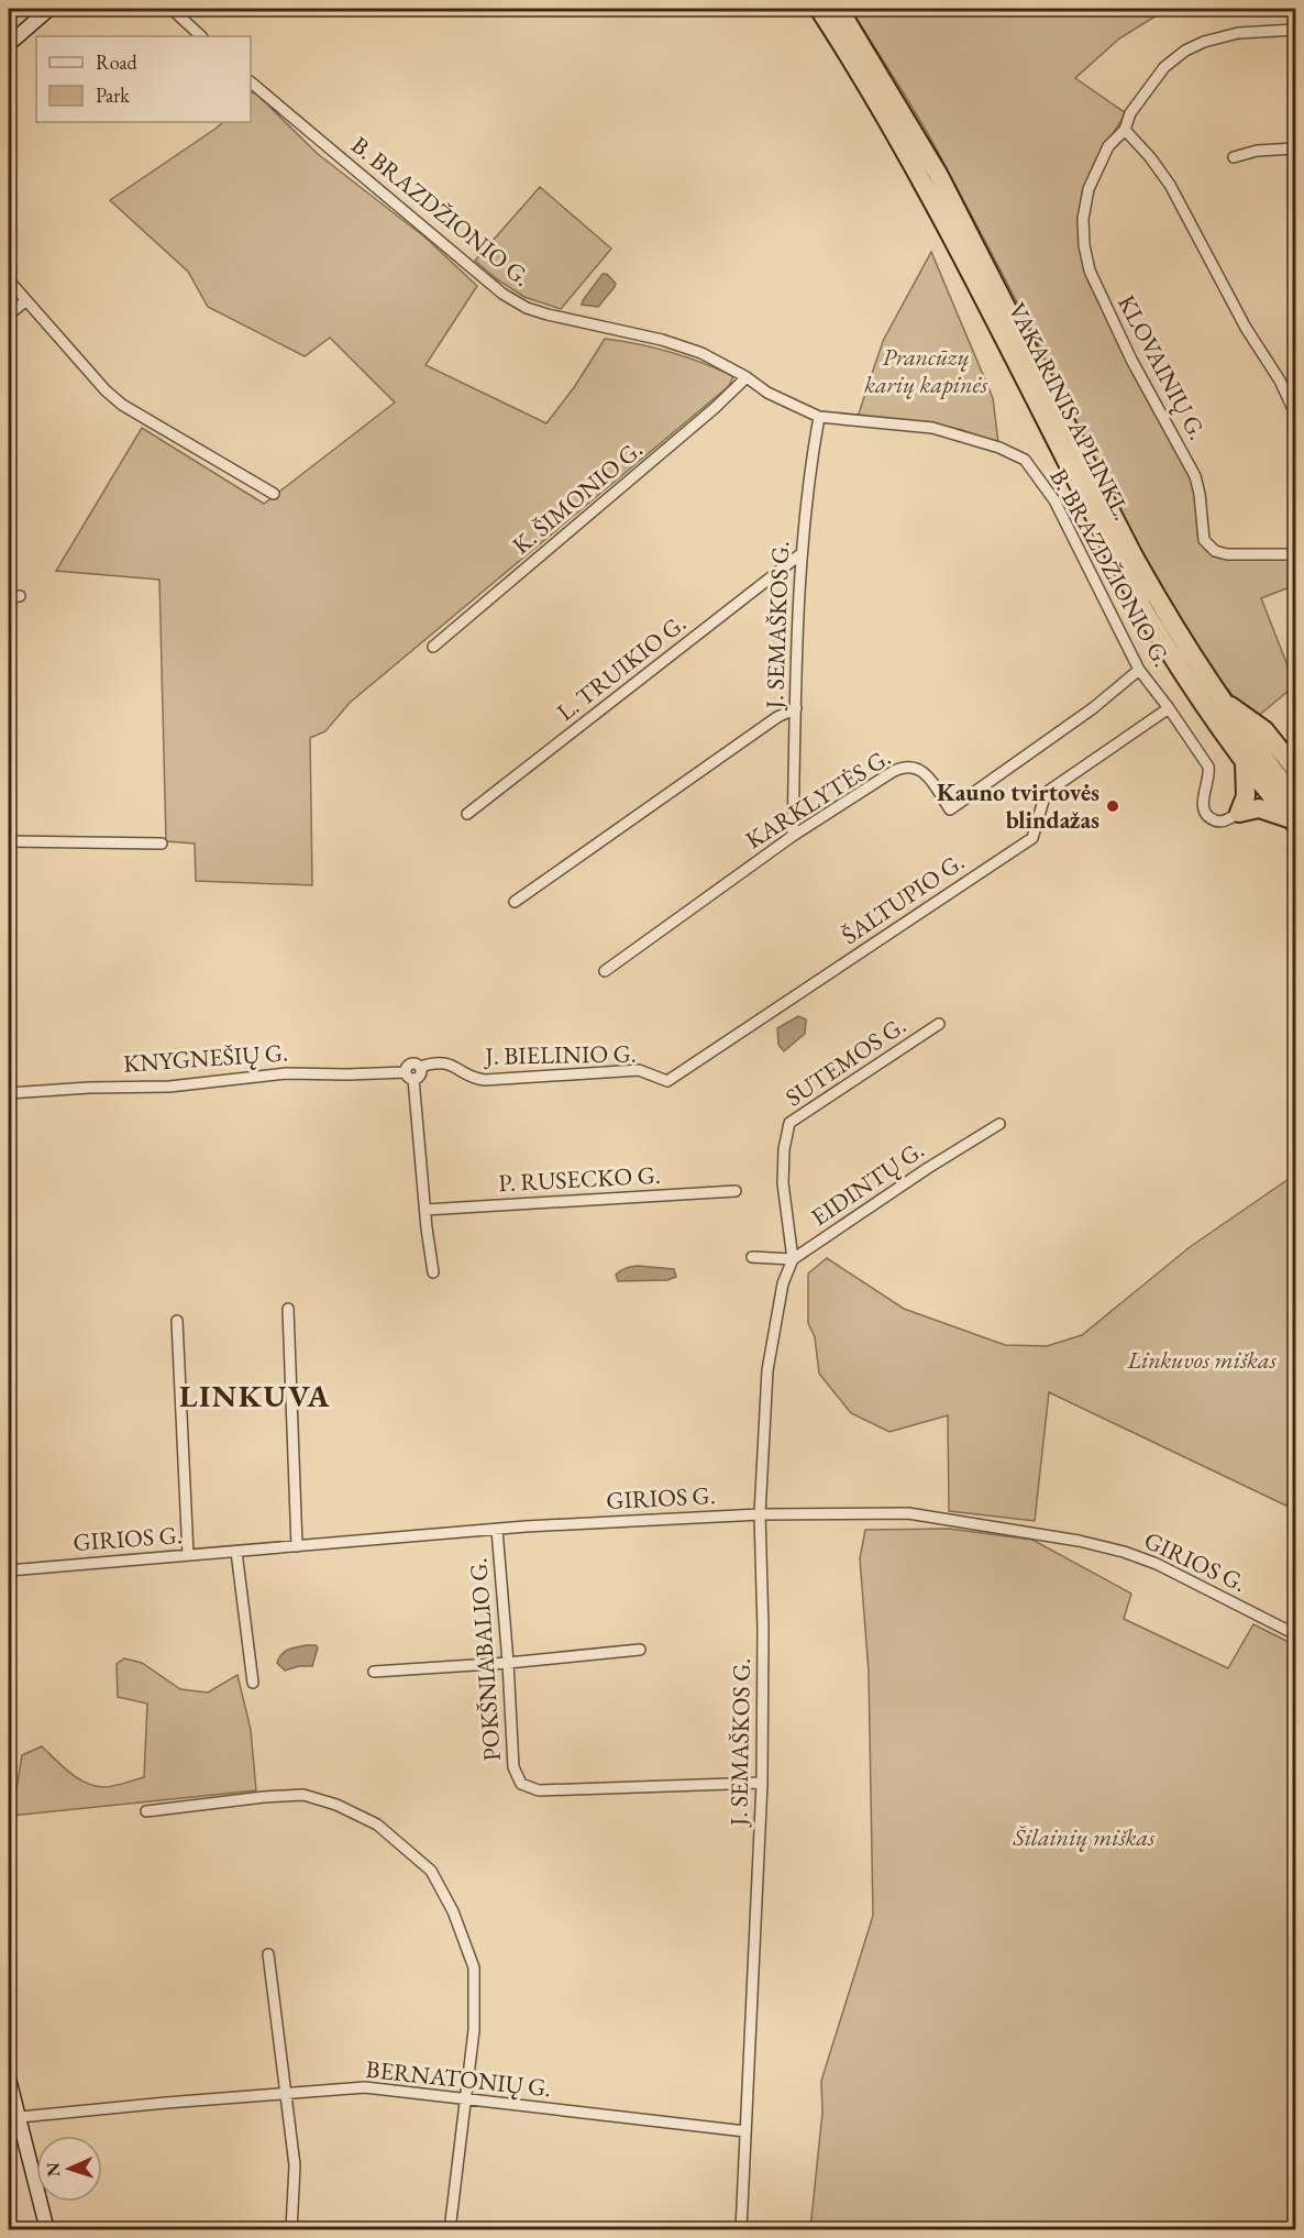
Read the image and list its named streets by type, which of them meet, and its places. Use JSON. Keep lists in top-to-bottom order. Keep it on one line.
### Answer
{"streets":{"highway":["VAKARINIS APLINKL."],"street":["B. BRAZDŽIONIO G.","KLOVAINIŲ G.","K. ŠIMONIO G.","J. SEMAŠKOS G.","L. TRUIKIO G.","KARKLYTĖS G.","ŠALTUPIO G.","J. BIELINIO G.","KNYGNEŠIŲ G.","SUTEMOS G.","P. RUSECKO G.","EIDINTŲ G.","GIRIOS G.","POKŠNIABALIO G.","BERNATONIŲ G."]},"crossings":[["B. BRAZDŽIONIO G.","K. ŠIMONIO G."],["B. BRAZDŽIONIO G.","J. SEMAŠKOS G."],["B. BRAZDŽIONIO G.","KARKLYTĖS G."],["B. BRAZDŽIONIO G.","ŠALTUPIO G."],["J. SEMAŠKOS G.","L. TRUIKIO G."],["J. SEMAŠKOS G.","KARKLYTĖS G."],["J. SEMAŠKOS G.","SUTEMOS G."],["J. SEMAŠKOS G.","EIDINTŲ G."],["J. SEMAŠKOS G.","GIRIOS G."],["J. SEMAŠKOS G.","POKŠNIABALIO G."],["J. SEMAŠKOS G.","BERNATONIŲ G."],["ŠALTUPIO G.","J. BIELINIO G."],["J. BIELINIO G.","KNYGNEŠIŲ G."],["SUTEMOS G.","EIDINTŲ G."],["GIRIOS G.","POKŠNIABALIO G."]],"districts":["LINKUVA"],"parks":["Prancūzų karių kapinės","Linkuvos miškas","Šilainių miškas"],"places":["Kauno tvirtovės blindažas"],"legend":["Road","Park"],"north":"left"}
